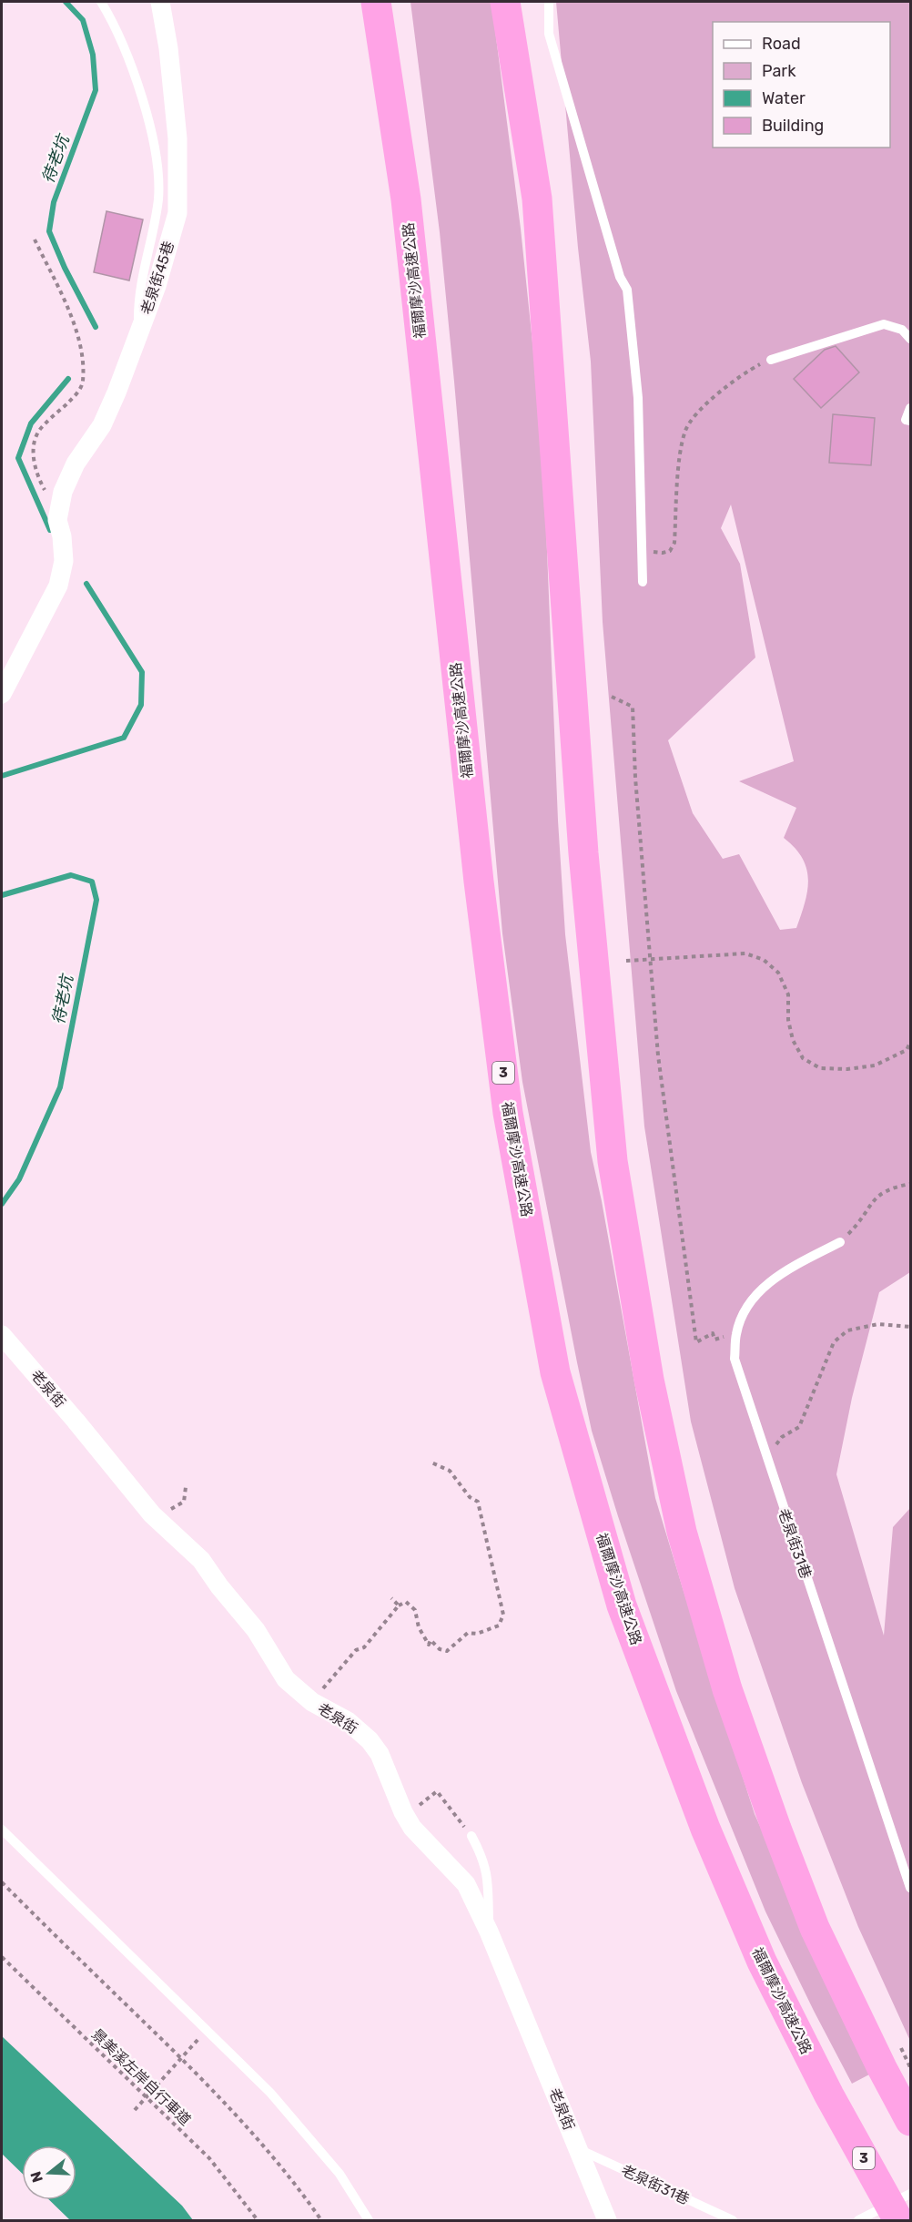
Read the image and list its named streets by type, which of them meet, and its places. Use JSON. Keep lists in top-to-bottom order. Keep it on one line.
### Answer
{"streets":{"highway":["福爾摩沙高速公路","3"],"street":["老泉街45巷","老泉街"],"lane":["老泉街31巷"],"path":["景美溪左岸自行車道"]},"crossings":[["老泉街","老泉街31巷"]],"water":["待老坑"],"legend":["Road","Park","Water","Building"],"north":"left"}
